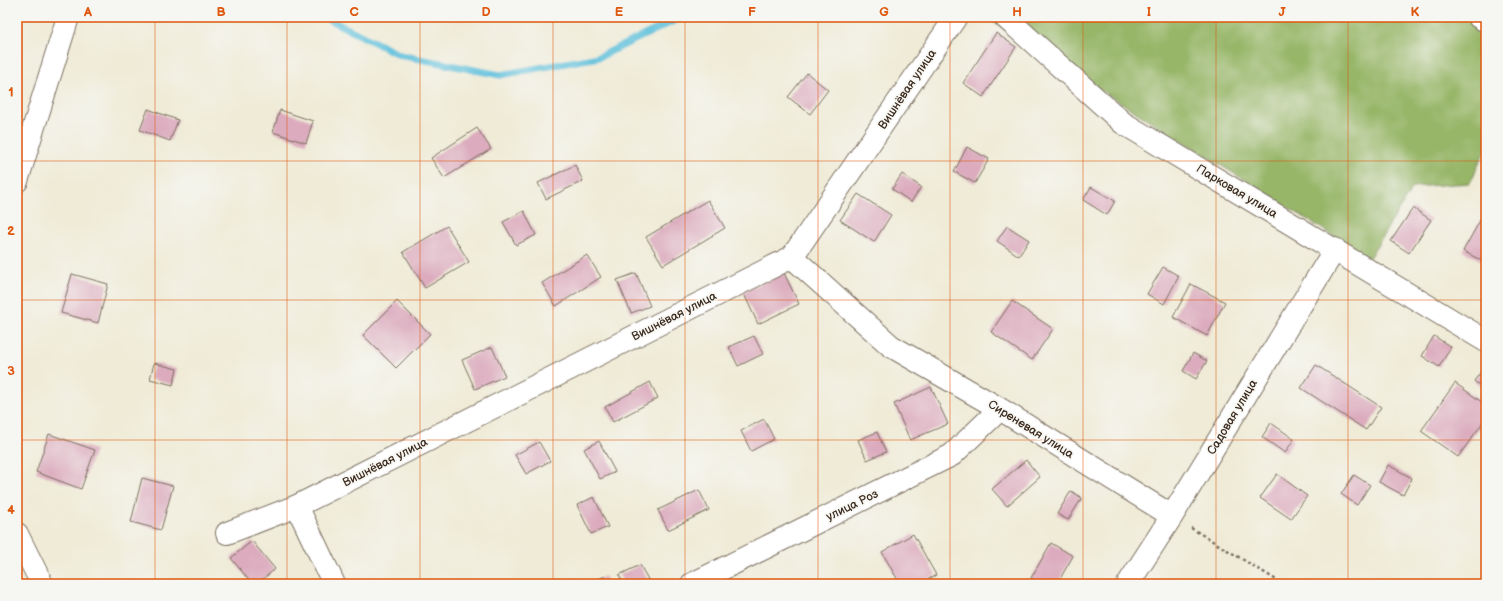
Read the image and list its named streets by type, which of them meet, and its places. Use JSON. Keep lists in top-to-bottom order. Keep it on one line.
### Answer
{"streets":{"street":["Вишнёвая улица","Парковая улица","Садовая улица","Сиреневая улица","улица Роз"]},"crossings":[["Вишнёвая улица","Сиреневая улица"],["Парковая улица","Садовая улица"],["Садовая улица","Сиреневая улица"],["Сиреневая улица","улица Роз"]],"grid":{"columns":["A","B","C","D","E","F","G","H","I","J","K"],"rows":["1","2","3","4"]}}
